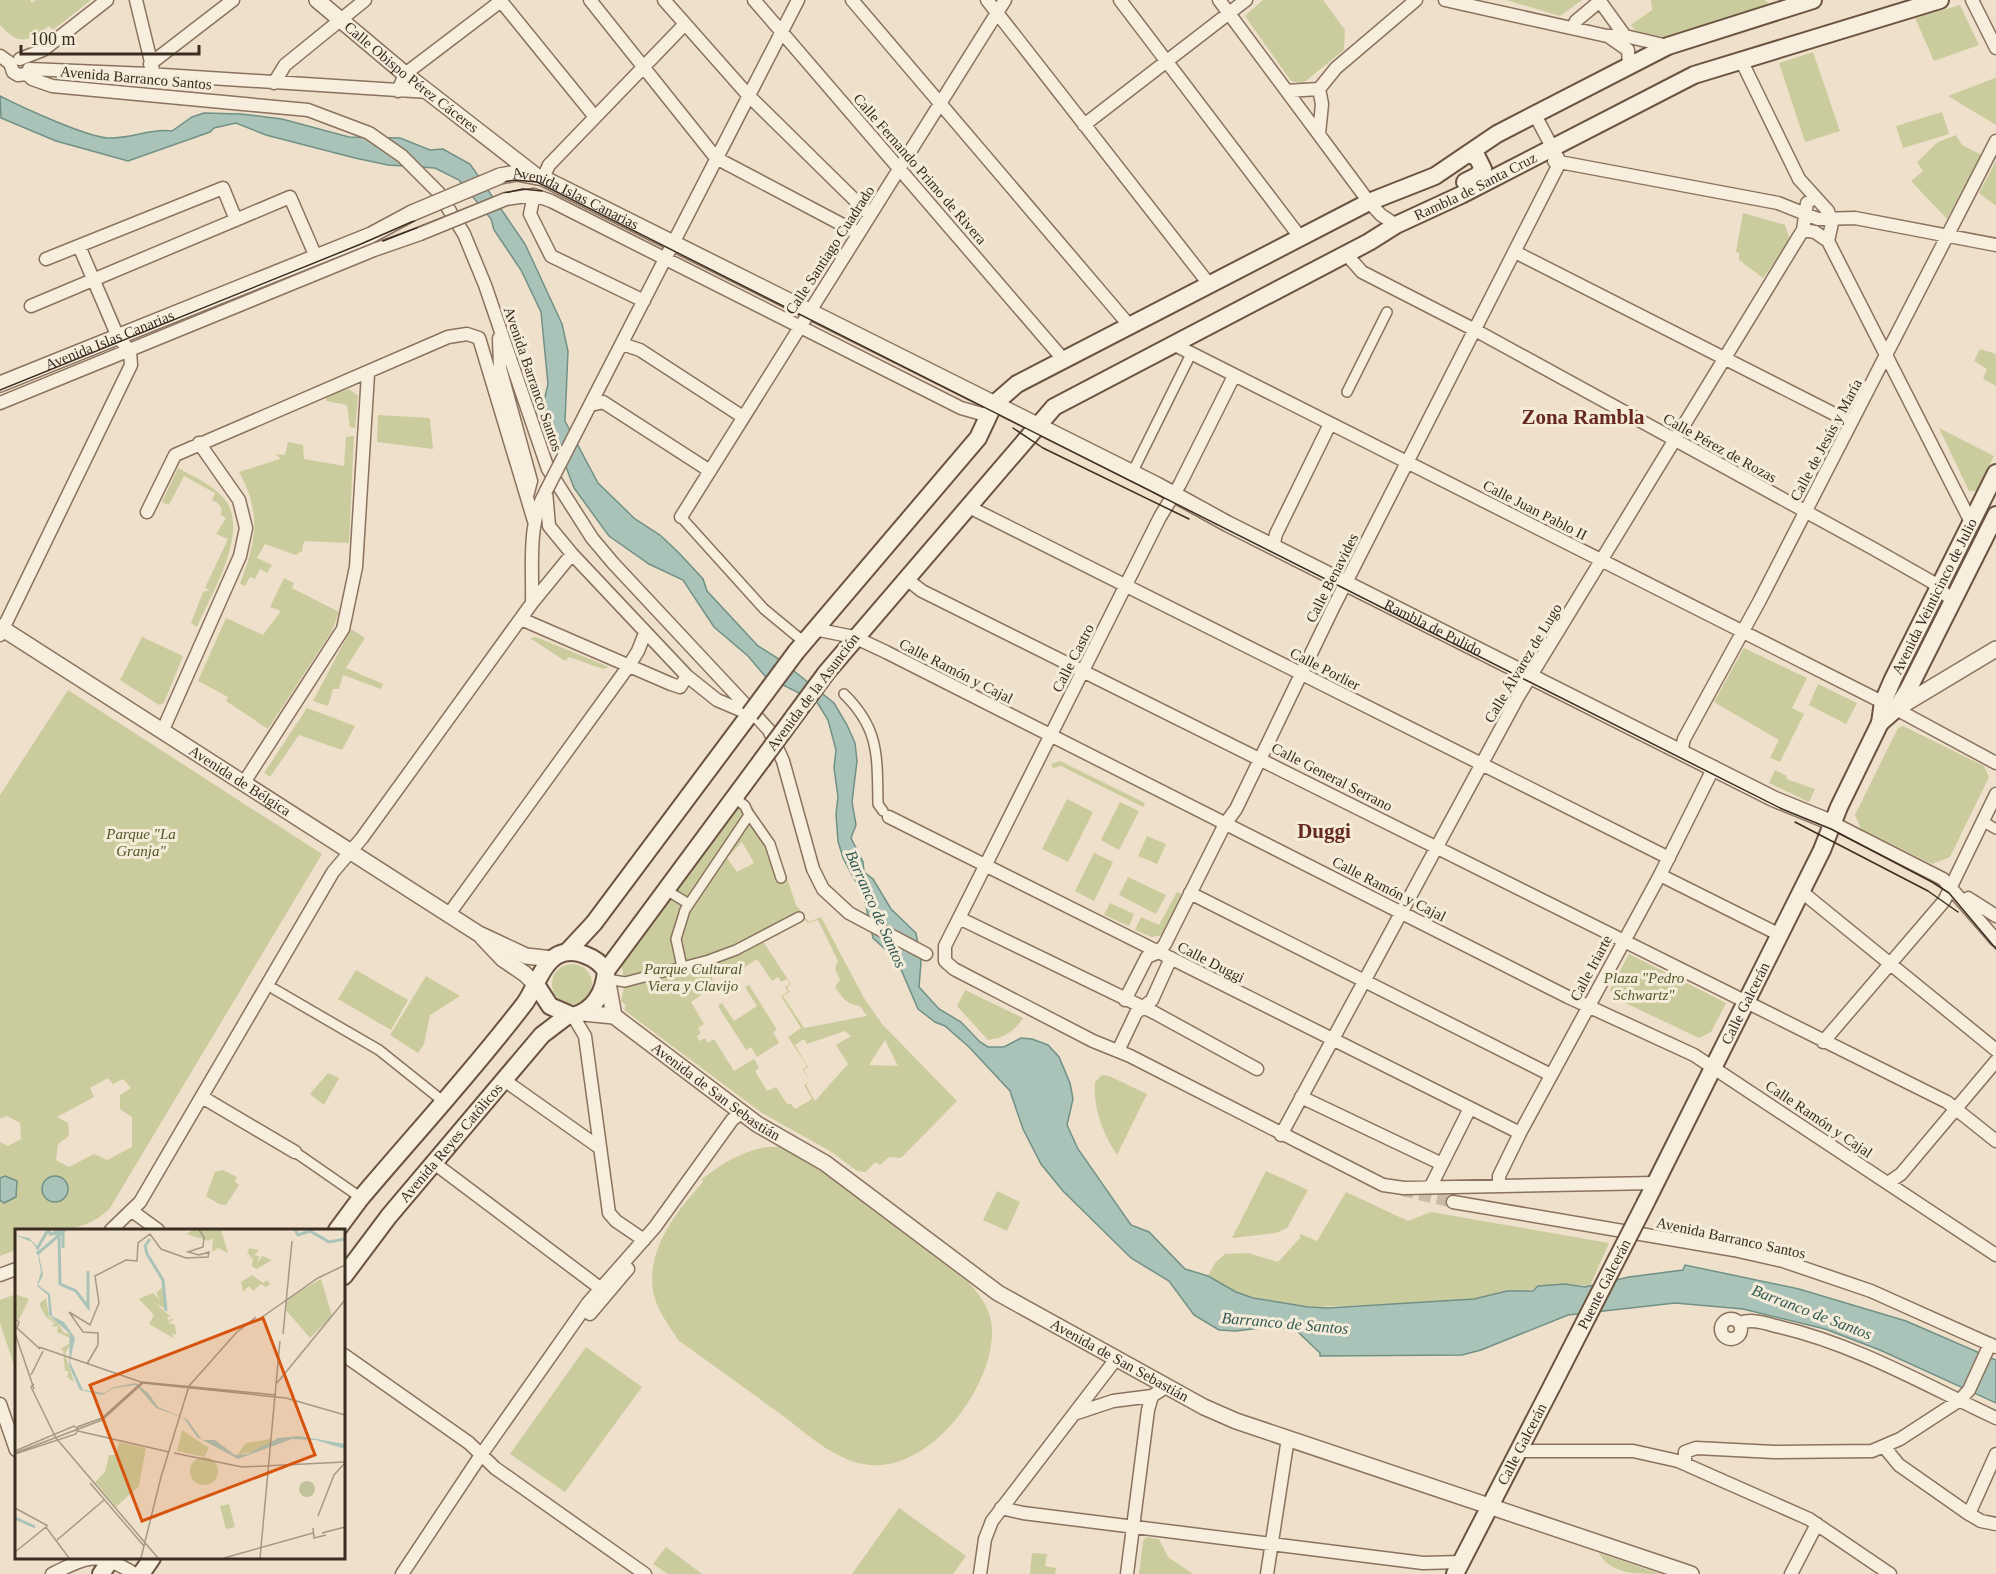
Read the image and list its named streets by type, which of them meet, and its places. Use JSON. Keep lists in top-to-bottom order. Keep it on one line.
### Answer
{"streets":{"main road":["Rambla de Santa Cruz","Avenida Veinticinco de Julio","Avenida de la Asunción","Calle Galcerán","Avenida Reyes Católicos","Puente Galcerán"],"street":["Calle Obispo Pérez Cáceres","Avenida Barranco Santos","Calle Fernando Primo de Rivera","Avenida Islas Canarias","Calle Santiago Cuadrado","Calle de Jesús y María","Calle Pérez de Rozas","Calle Juan Pablo II","Calle Benavides","Rambla de Pulido","Calle Castro","Calle Álvarez de Lugo","Calle Porlier","Calle Ramón y Cajal","Calle General Serrano","Avenida de Bélgica","Calle Duggi","Calle Iriarte","Avenida de San Sebastián"]},"crossings":[["Calle Obispo Pérez Cáceres","Avenida Islas Canarias"],["Calle Fernando Primo de Rivera","Rambla de Santa Cruz"],["Calle Fernando Primo de Rivera","Calle Santiago Cuadrado"],["Rambla de Santa Cruz","Avenida Islas Canarias"],["Rambla de Santa Cruz","Calle Pérez de Rozas"],["Rambla de Santa Cruz","Calle Juan Pablo II"],["Rambla de Santa Cruz","Calle Benavides"],["Rambla de Santa Cruz","Rambla de Pulido"],["Rambla de Santa Cruz","Avenida de la Asunción"],["Avenida Islas Canarias","Calle Santiago Cuadrado"],["Avenida Islas Canarias","Rambla de Pulido"],["Avenida Islas Canarias","Avenida de la Asunción"],["Calle de Jesús y María","Calle Pérez de Rozas"],["Calle de Jesús y María","Calle Juan Pablo II"],["Calle de Jesús y María","Rambla de Pulido"],["Calle Pérez de Rozas","Calle Benavides"],["Calle Pérez de Rozas","Avenida Veinticinco de Julio"],["Calle Pérez de Rozas","Calle Álvarez de Lugo"],["Calle Juan Pablo II","Calle Benavides"],["Calle Juan Pablo II","Avenida Veinticinco de Julio"],["Calle Juan Pablo II","Calle Castro"],["Calle Juan Pablo II","Calle Álvarez de Lugo"],["Calle Benavides","Rambla de Pulido"],["Calle Benavides","Calle Porlier"],["Calle Benavides","Calle Ramón y Cajal"],["Calle Benavides","Calle General Serrano"],["Calle Benavides","Calle Duggi"],["Avenida Veinticinco de Julio","Rambla de Pulido"],["Avenida Veinticinco de Julio","Calle Galcerán"],["Rambla de Pulido","Calle Castro"],["Rambla de Pulido","Calle Álvarez de Lugo"],["Rambla de Pulido","Avenida de la Asunción"],["Rambla de Pulido","Calle Iriarte"],["Rambla de Pulido","Calle Galcerán"],["Calle Castro","Calle Porlier"],["Calle Castro","Calle Ramón y Cajal"],["Calle Castro","Calle General Serrano"],["Calle Castro","Calle Duggi"],["Calle Álvarez de Lugo","Calle Porlier"],["Calle Álvarez de Lugo","Calle Ramón y Cajal"],["Calle Álvarez de Lugo","Calle General Serrano"],["Calle Álvarez de Lugo","Calle Duggi"],["Calle Porlier","Avenida de la Asunción"],["Calle Porlier","Calle Iriarte"],["Calle Ramón y Cajal","Avenida de la Asunción"],["Calle Ramón y Cajal","Calle Iriarte"],["Calle Ramón y Cajal","Calle Galcerán"],["Avenida de la Asunción","Calle General Serrano"],["Avenida de la Asunción","Avenida de Bélgica"],["Avenida de la Asunción","Avenida Reyes Católicos"],["Calle General Serrano","Calle Iriarte"],["Calle General Serrano","Calle Galcerán"],["Avenida de Bélgica","Avenida Reyes Católicos"],["Calle Duggi","Calle Iriarte"],["Calle Galcerán","Avenida de San Sebastián"],["Calle Galcerán","Puente Galcerán"]],"districts":["Zona Rambla","Duggi"],"water":["Barranco de Santos"],"parks":["Parque \"La Granja\"","Parque Cultural Viera y Clavijo","Plaza \"Pedro Schwartz\""],"scale_bar":"100 m"}
